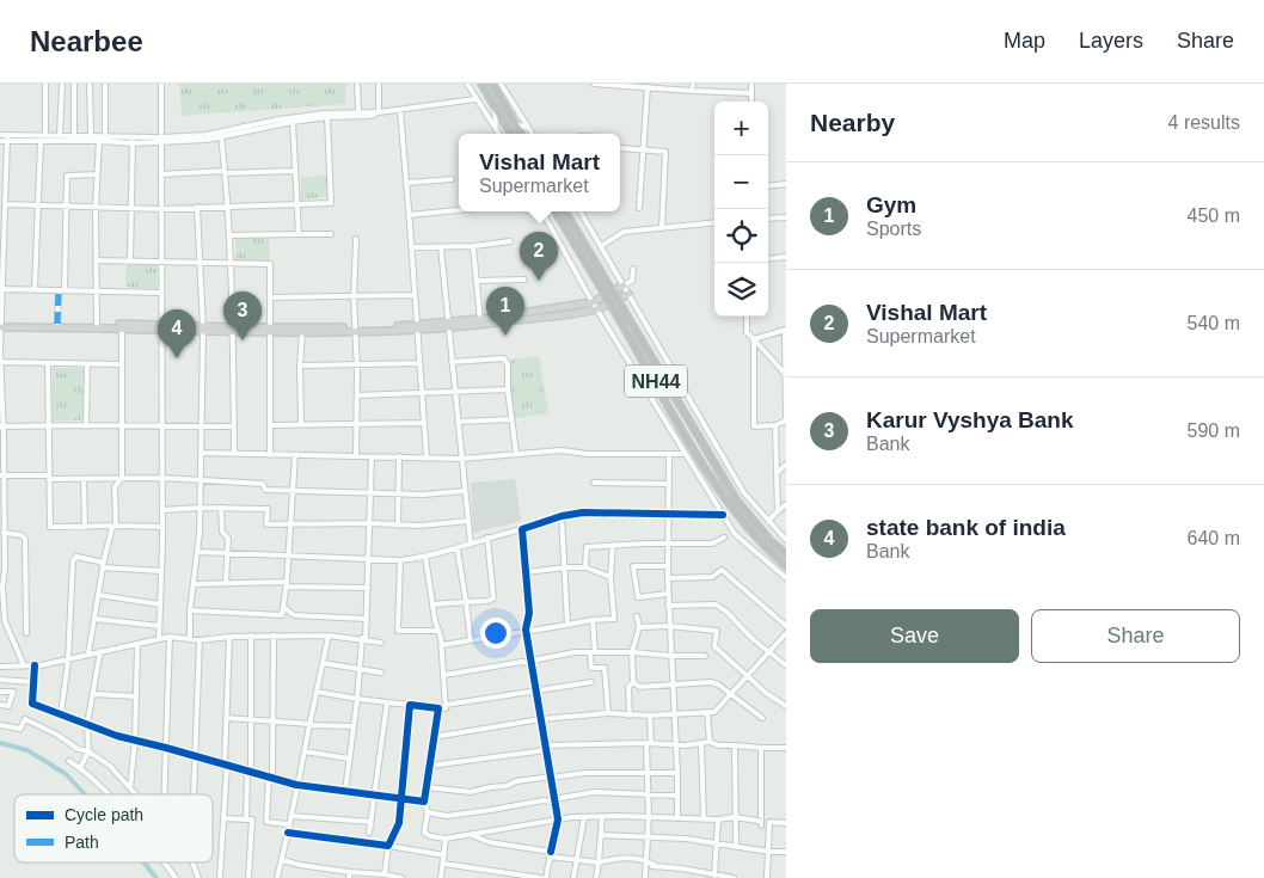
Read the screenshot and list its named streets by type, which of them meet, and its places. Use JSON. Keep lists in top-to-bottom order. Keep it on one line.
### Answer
{"streets":{"highway":["NH44"]},"legend":["Cycle path","Path"],"page":{"header":"Nearbee","nav":["Map","Layers","Share"],"heading":["Nearby","4 results"],"map_buttons":["+","−"],"popup":["Vishal Mart","Supermarket"],"list":[{"mark":"1","name":"Gym","note":"Sports","value":"450 m"},{"mark":"2","name":"Vishal Mart","note":"Supermarket","value":"540 m"},{"mark":"3","name":"Karur Vyshya Bank","note":"Bank","value":"590 m"},{"mark":"4","name":"state bank of india","note":"Bank","value":"640 m"}],"pins":["2","1","3","4"],"buttons":["Save","Share"]}}
